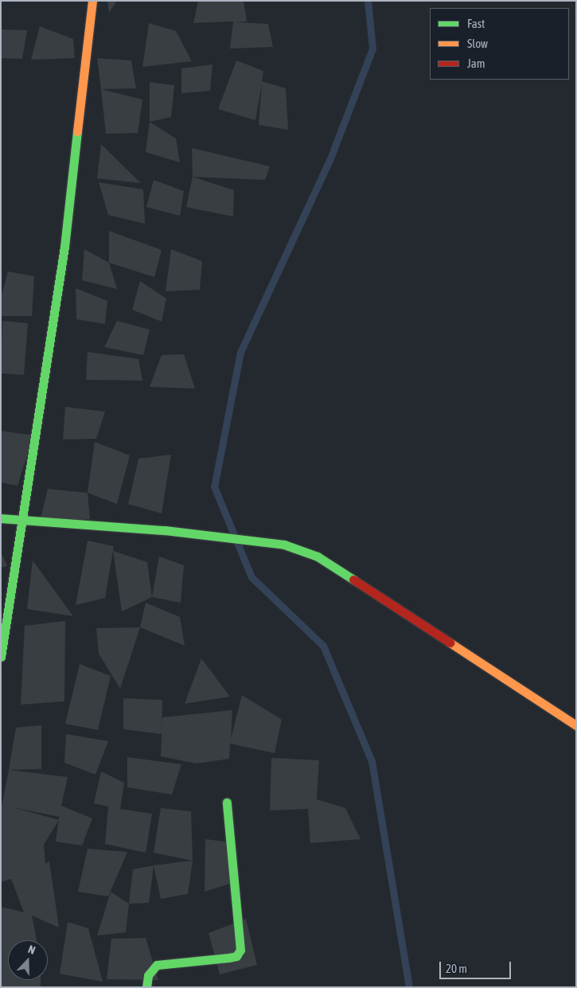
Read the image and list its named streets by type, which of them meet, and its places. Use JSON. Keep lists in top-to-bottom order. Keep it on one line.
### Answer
{"legend":["Fast","Slow","Jam"],"scale_bar":"20 m","north":"top"}
